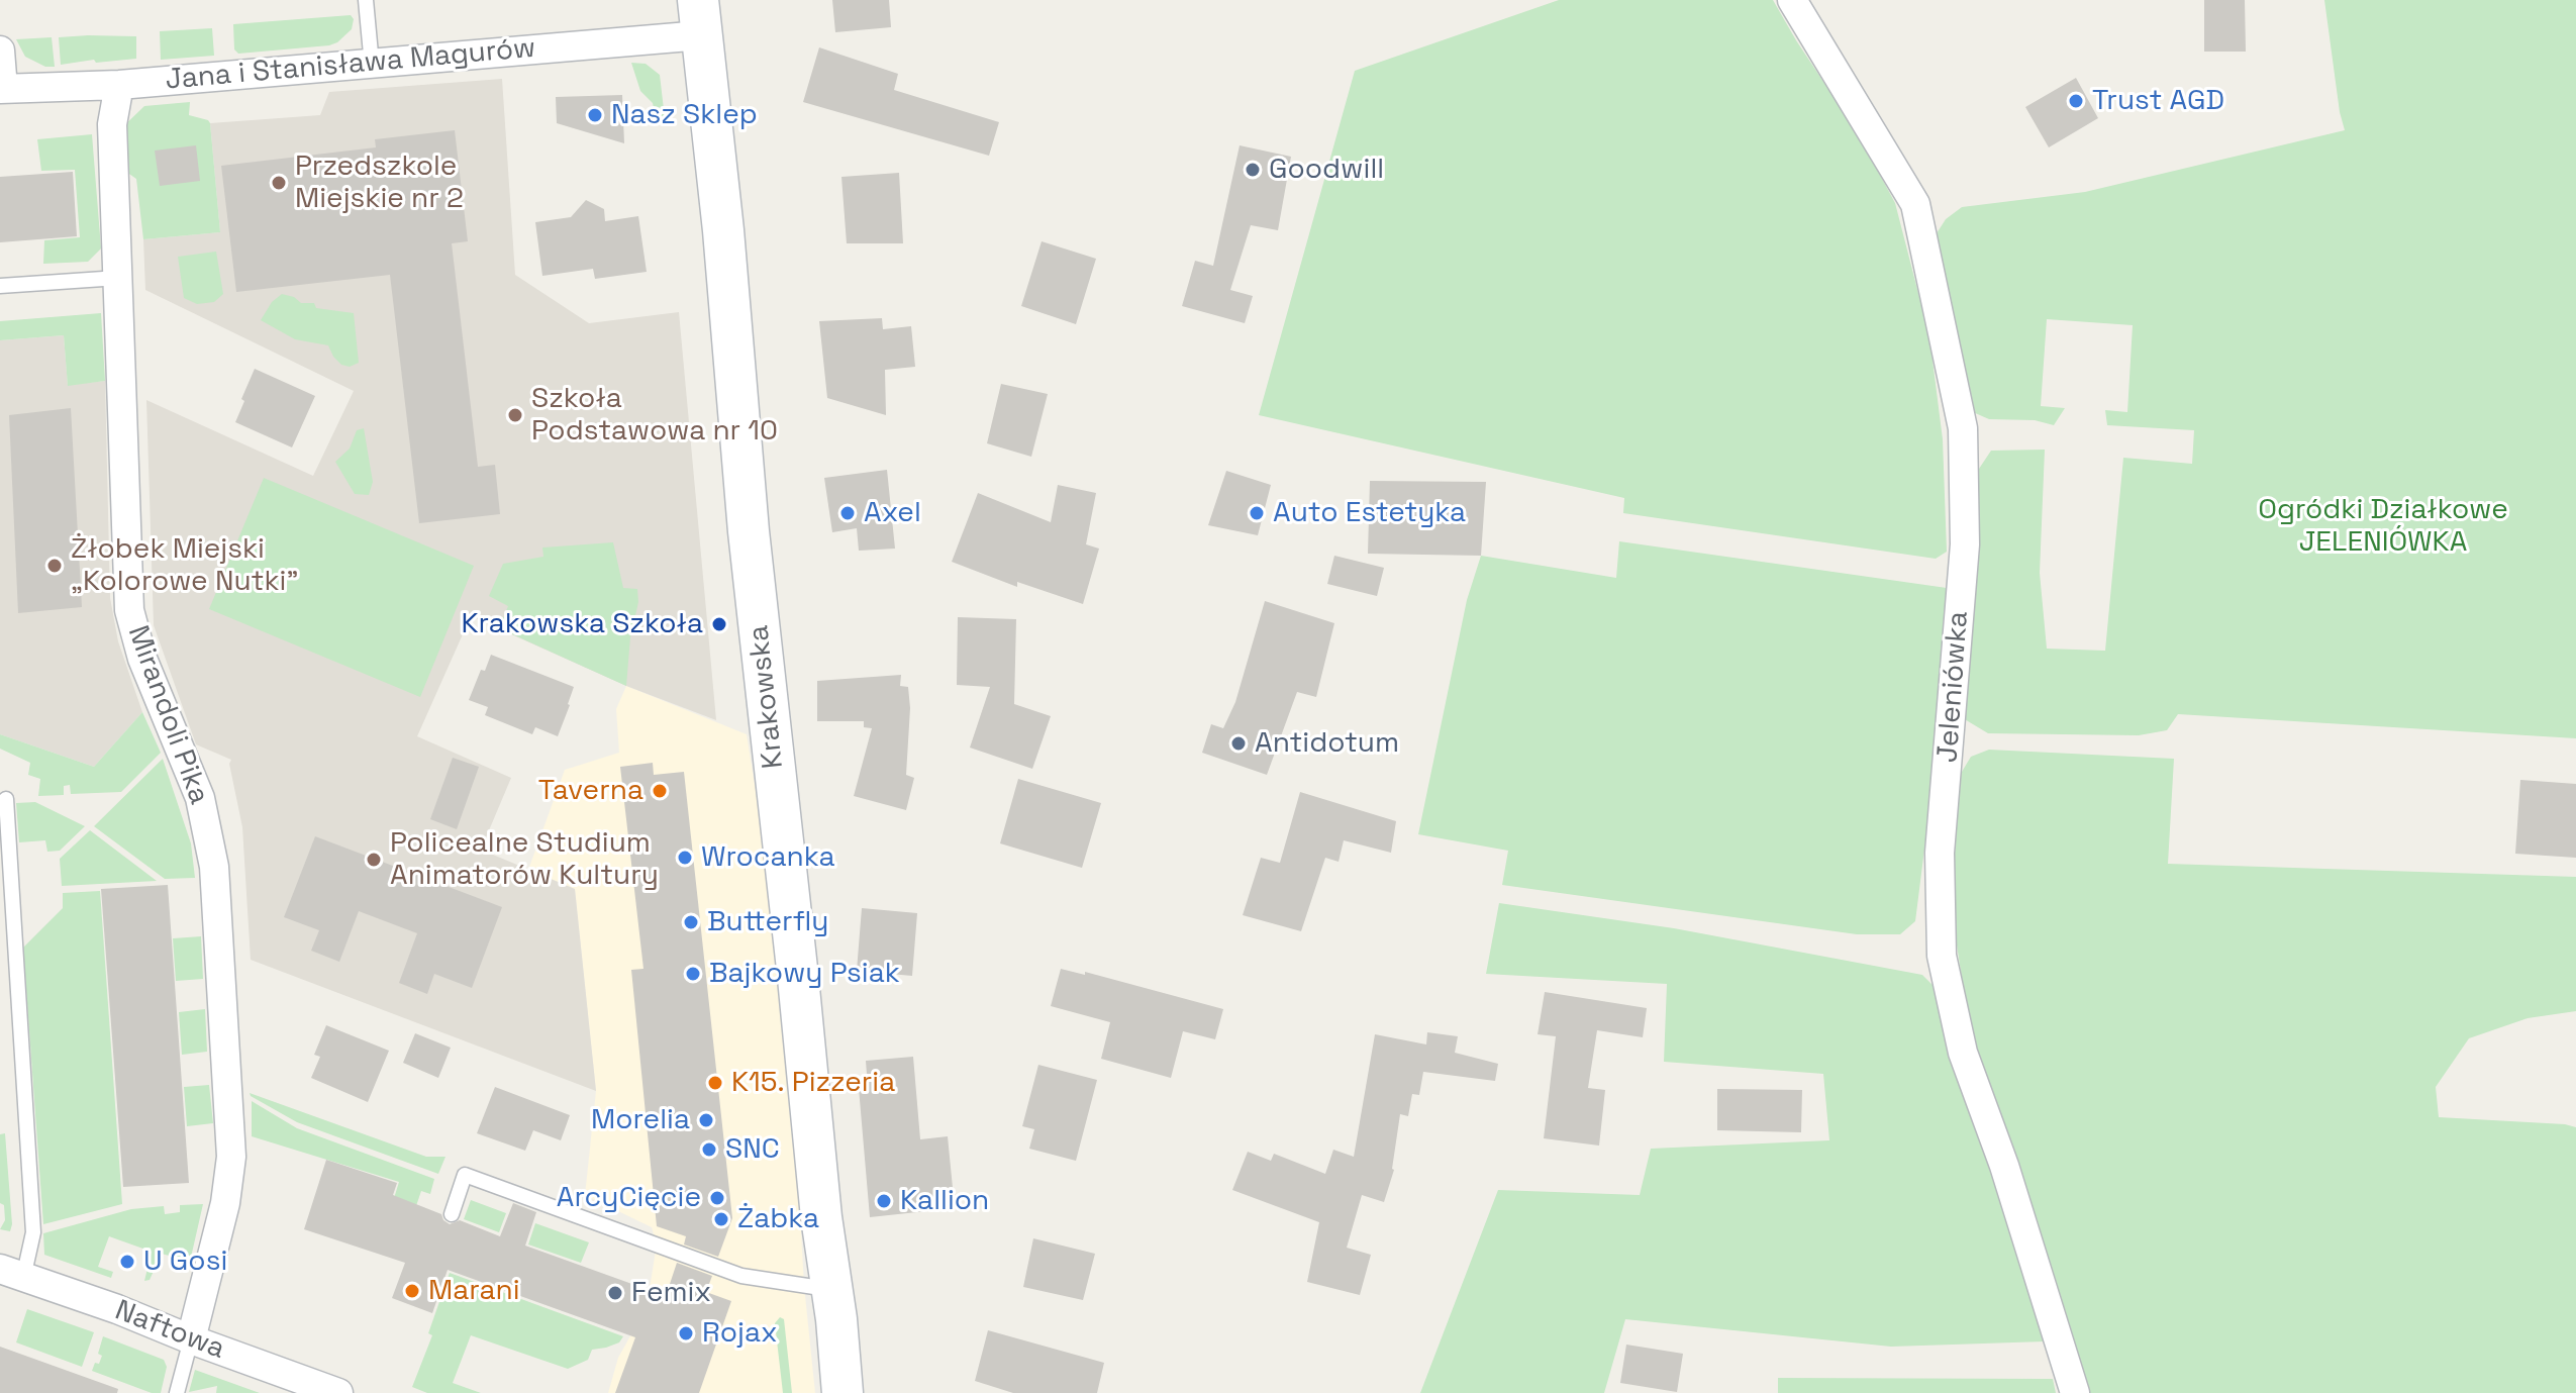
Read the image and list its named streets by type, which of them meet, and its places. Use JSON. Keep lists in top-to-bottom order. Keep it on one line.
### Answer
{"streets":{"main road":["Krakowska"],"street":["Jana i Stanisława Magurów","Jeleniówka","Mirandoli Pika","Naftowa"]},"crossings":[["Jana i Stanisława Magurów","Krakowska"],["Jana i Stanisława Magurów","Mirandoli Pika"],["Mirandoli Pika","Naftowa"]],"parks":["Ogródki Działkowe JELENIÓWKA"],"places":["Trust AGD","Nasz Sklep","Goodwill","Przedszkole Miejskie nr 2","Szkoła Podstawowa nr 10","Axel","Auto Estetyka","Żłobek Miejski „Kolorowe Nutki”","Krakowska Szkoła","Antidotum","Taverna","Wrocanka","Policealne Studium Animatorów Kultury","Butterfly","Bajkowy Psiak","K15. Pizzeria","Morelia","SNC","ArcyCięcie","Kallion","Żabka","U Gosi","Marani","Femix","Rojax"]}
